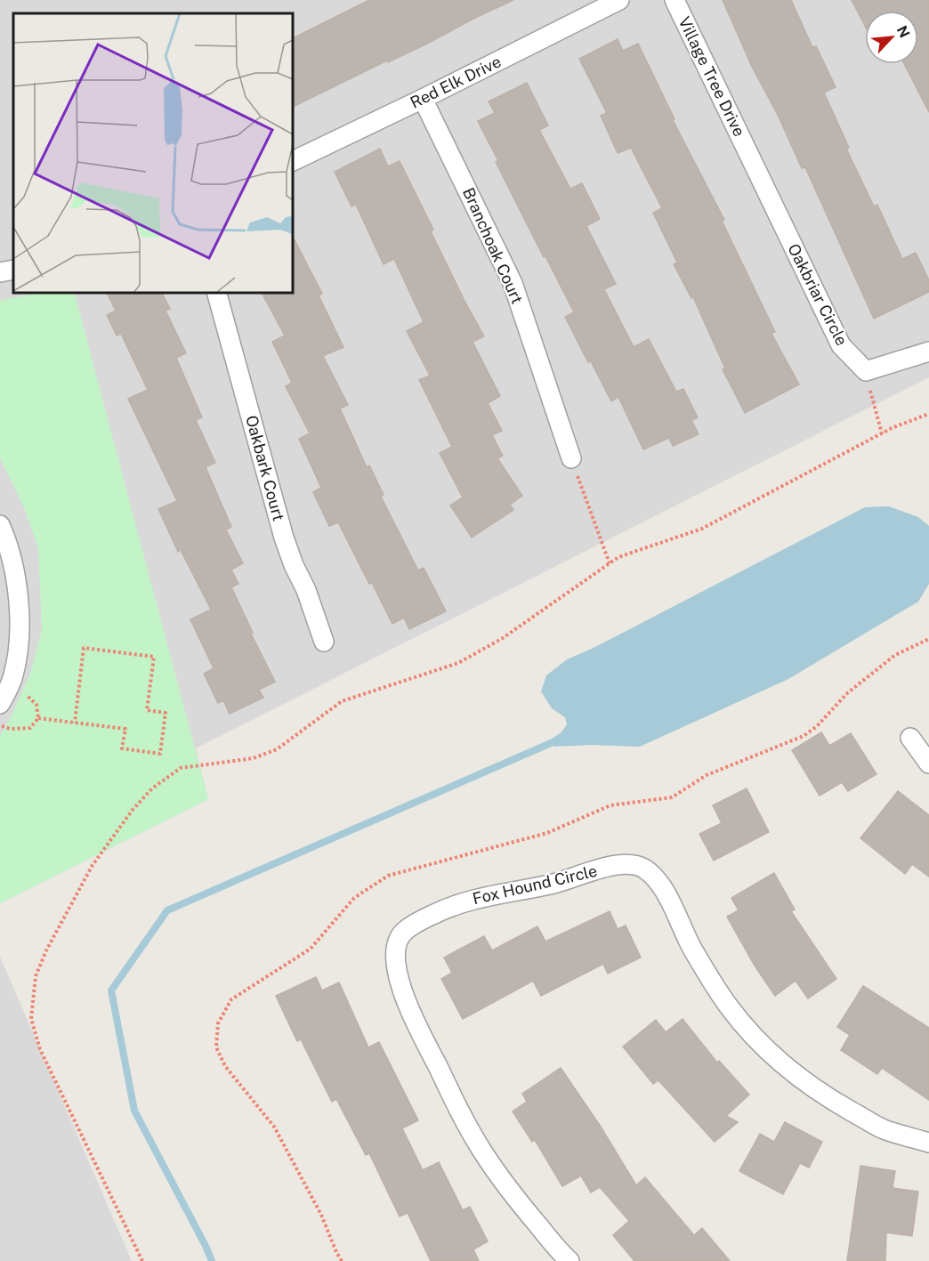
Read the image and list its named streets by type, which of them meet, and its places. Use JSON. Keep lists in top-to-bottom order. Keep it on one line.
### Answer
{"streets":{"street":["Village Tree Drive","Red Elk Drive","Branchoak Court","Oakbriar Circle","Oakbark Court","Fox Hound Circle"]},"crossings":[["Village Tree Drive","Oakbriar Circle"],["Red Elk Drive","Branchoak Court"]],"north":"top right"}
